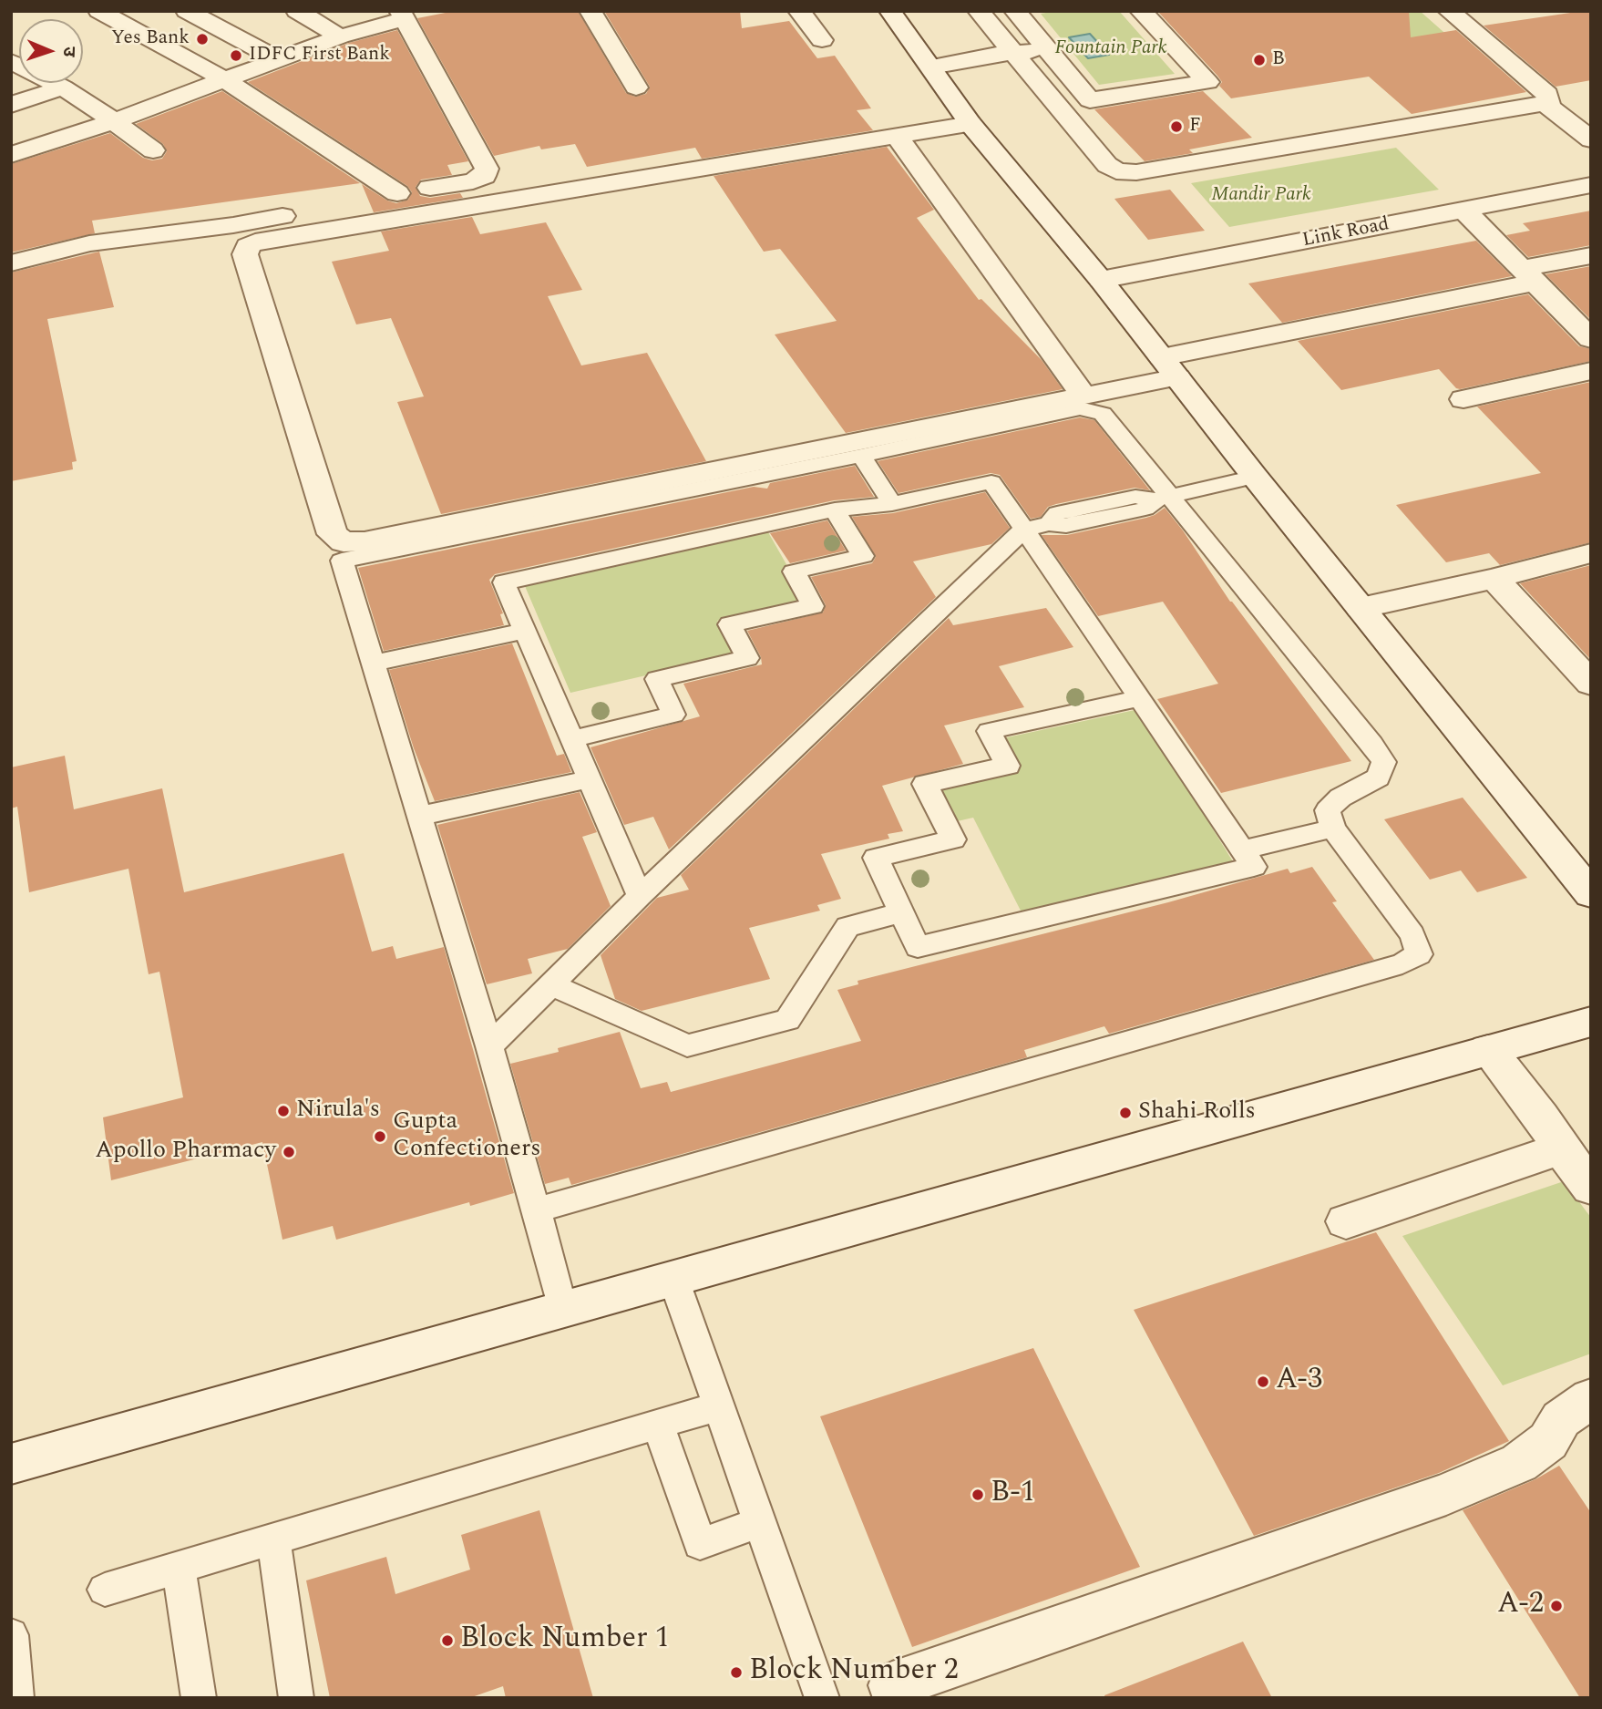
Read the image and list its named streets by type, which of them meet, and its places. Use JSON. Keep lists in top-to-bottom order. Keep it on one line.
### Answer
{"streets":{"street":["Link Road"]},"parks":["Fountain Park","Mandir Park"],"places":["Yes Bank","IDFC First Bank","B","F","Nirula's","Shahi Rolls","Gupta Confectioners","Apollo Pharmacy","A-3","B-1","A-2","Block Number 1","Block Number 2"],"north":"right"}
